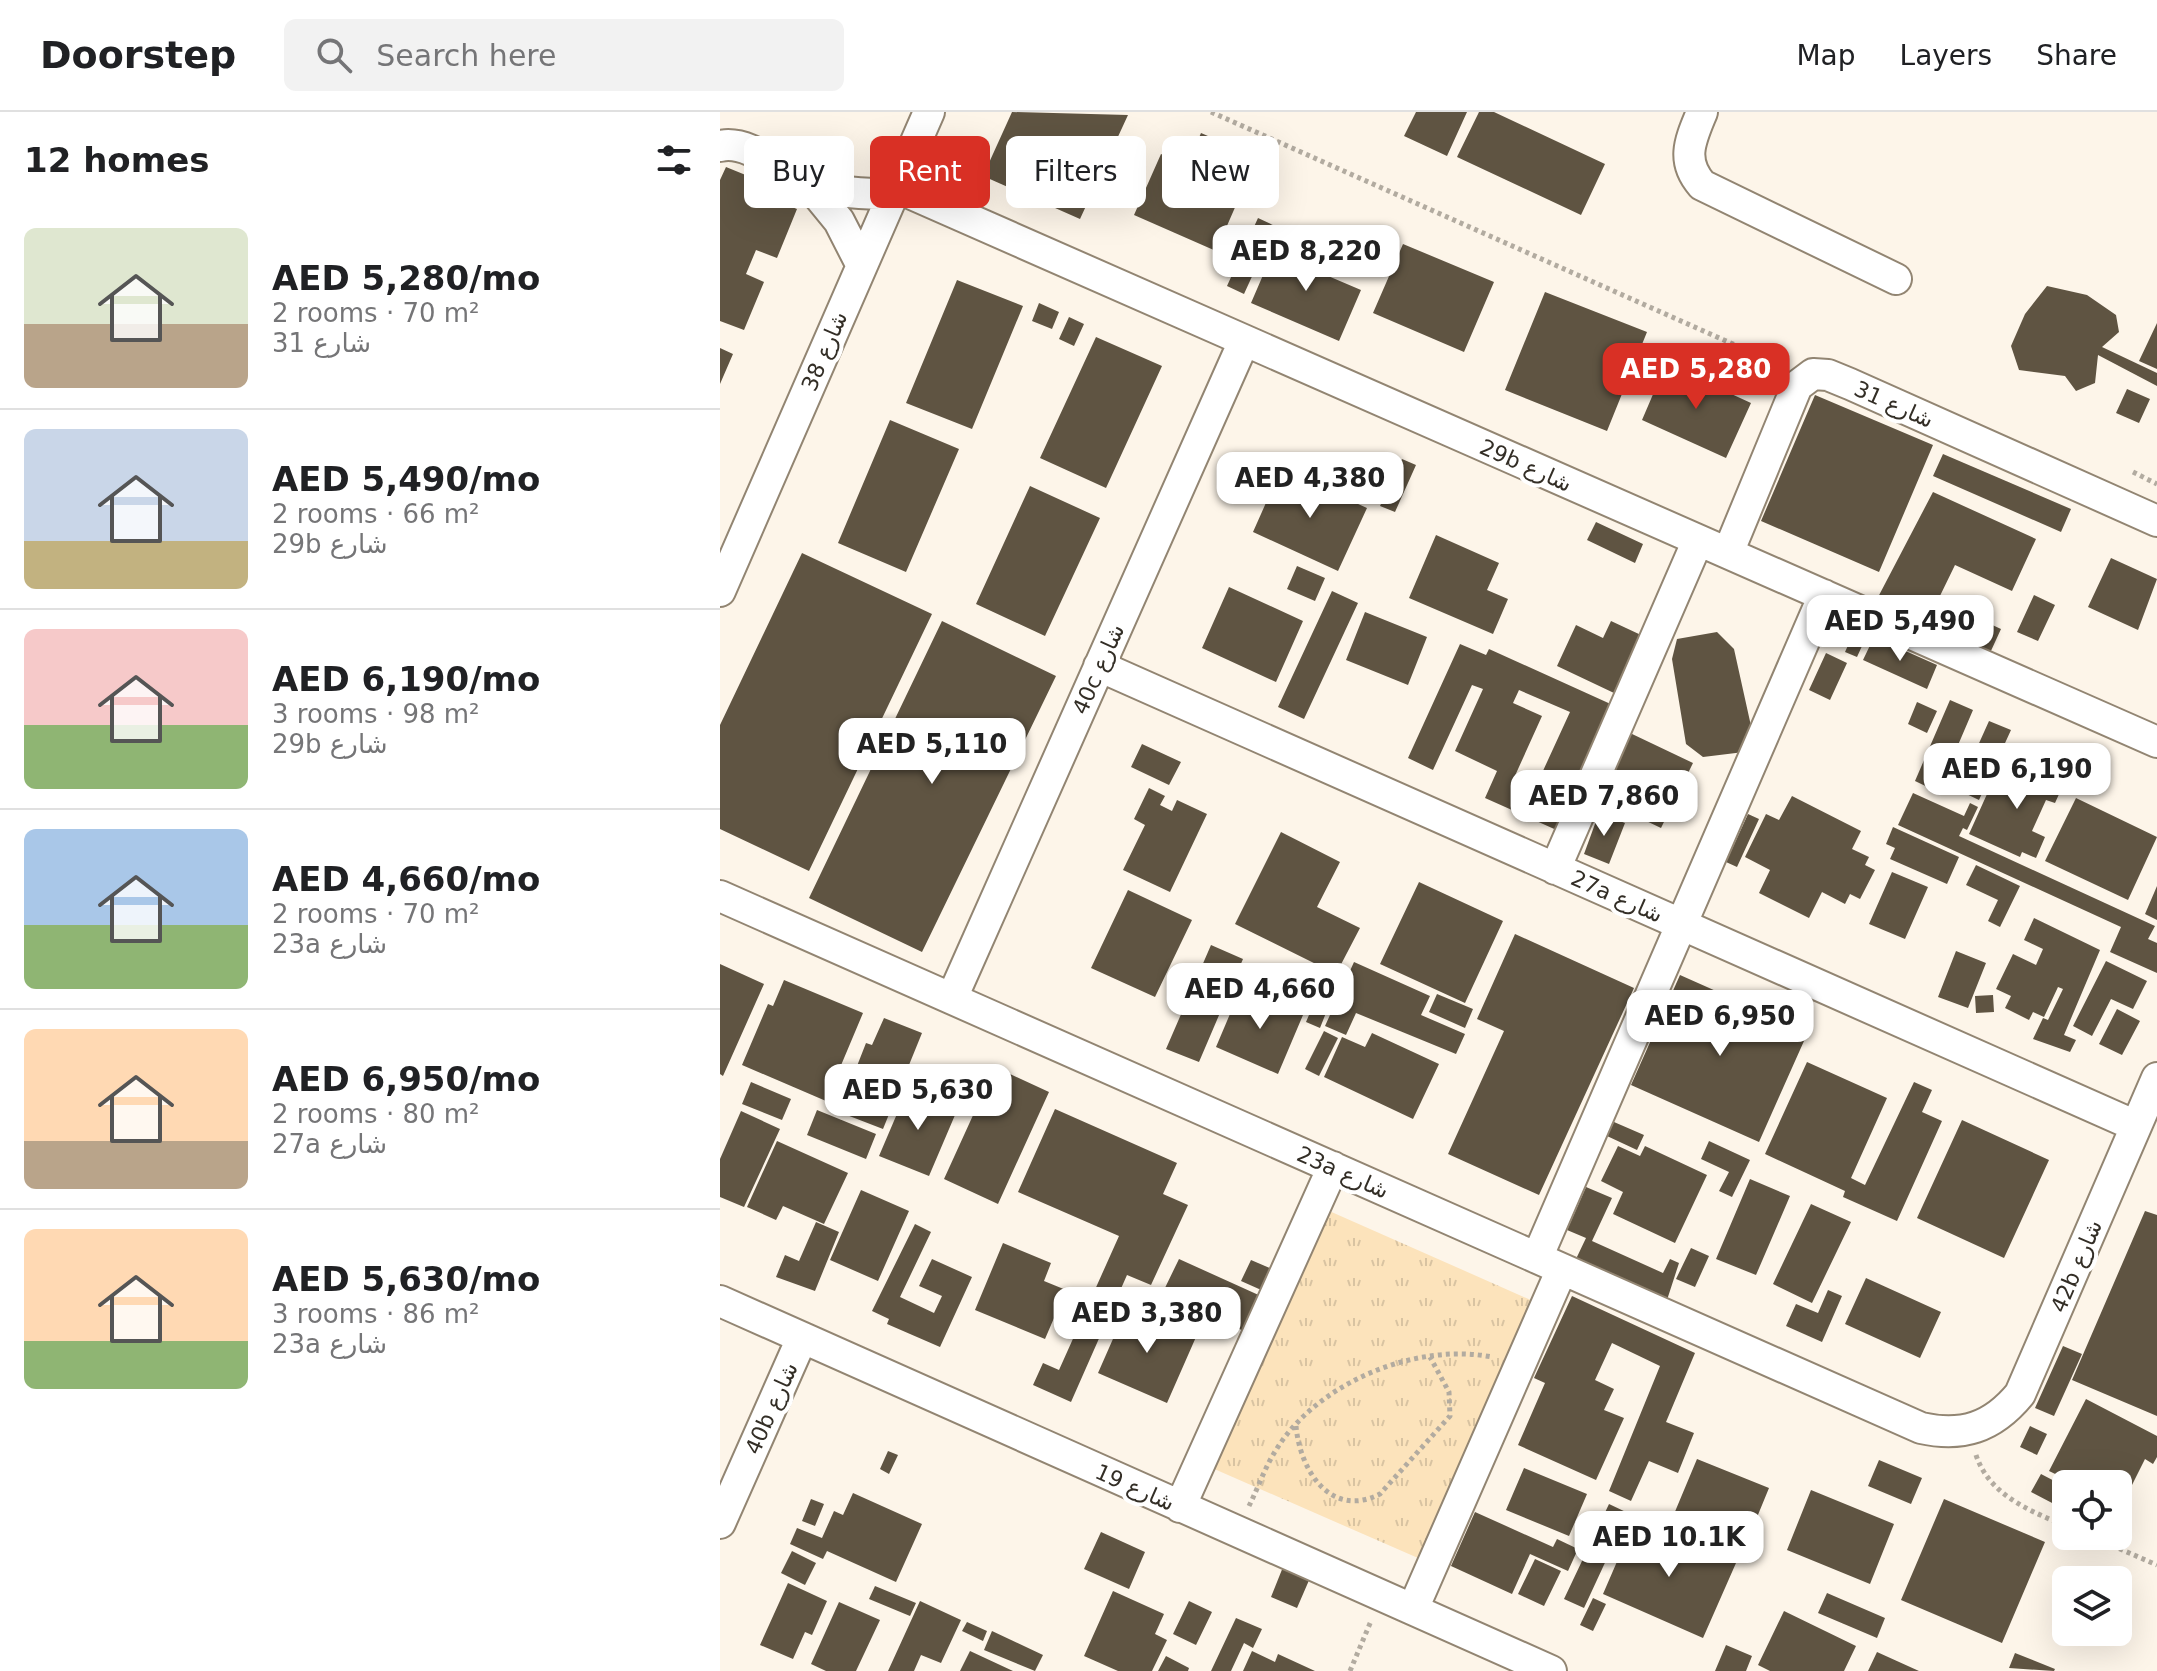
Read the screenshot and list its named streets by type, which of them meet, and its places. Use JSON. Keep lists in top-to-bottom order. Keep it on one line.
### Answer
{"streets":{"street":["شارع 38","شارع 31","29b شارع","40c شارع","27a شارع","23a شارع","42b شارع","40b شارع","شارع 19"]},"crossings":[["29b شارع","40c شارع"],["40c شارع","27a شارع"],["40c شارع","23a شارع"],["27a شارع","42b شارع"],["23a شارع","42b شارع"],["40b شارع","شارع 19"]],"page":{"header":"Doorstep","search":"Search here","nav":["Map","Layers","Share"],"heading":"12 homes","chip":["Buy","Rent","Filters","New"],"list":[{"name":"AED 5,280/mo","note":"2 rooms · 70 m² · شارع 31"},{"name":"AED 5,490/mo","note":"2 rooms · 66 m² · 29b شارع"},{"name":"AED 6,190/mo","note":"3 rooms · 98 m² · 29b شارع"},{"name":"AED 4,660/mo","note":"2 rooms · 70 m² · 23a شارع"},{"name":"AED 6,950/mo","note":"2 rooms · 80 m² · 27a شارع"},{"name":"AED 5,630/mo","note":"3 rooms · 86 m² · 23a شارع"}],"price":["AED 8,220","AED 5,280","AED 4,380","AED 5,490","AED 5,110","AED 6,190","AED 7,860","AED 4,660","AED 6,950","AED 5,630","AED 3,380","AED 10.1K"]}}
